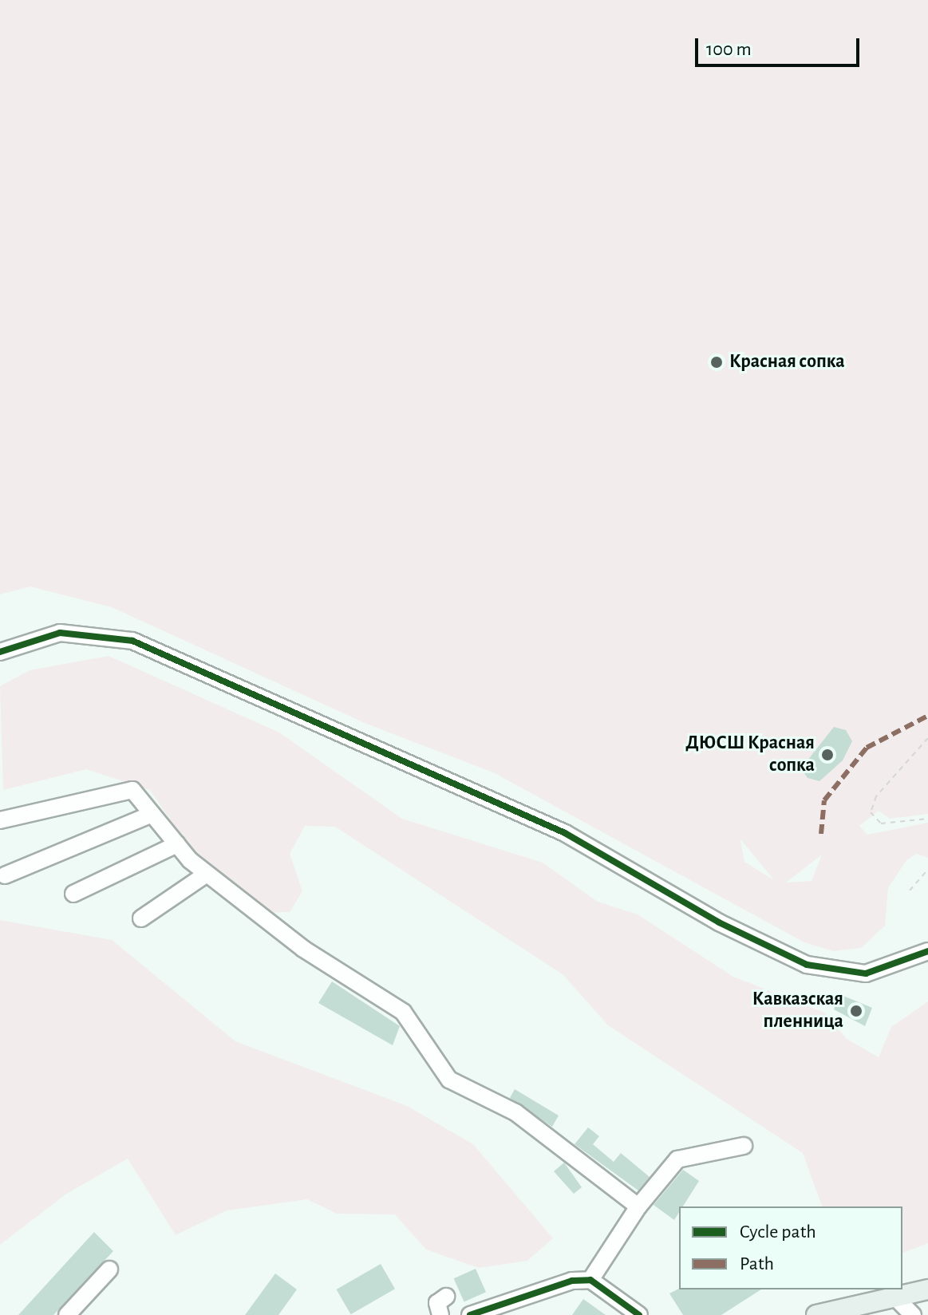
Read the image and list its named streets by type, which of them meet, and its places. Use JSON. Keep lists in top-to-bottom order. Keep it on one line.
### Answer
{"places":["Красная сопка","ДЮСШ Красная сопка","Кавказская пленница"],"legend":["Cycle path","Path"],"scale_bar":"100 m"}
